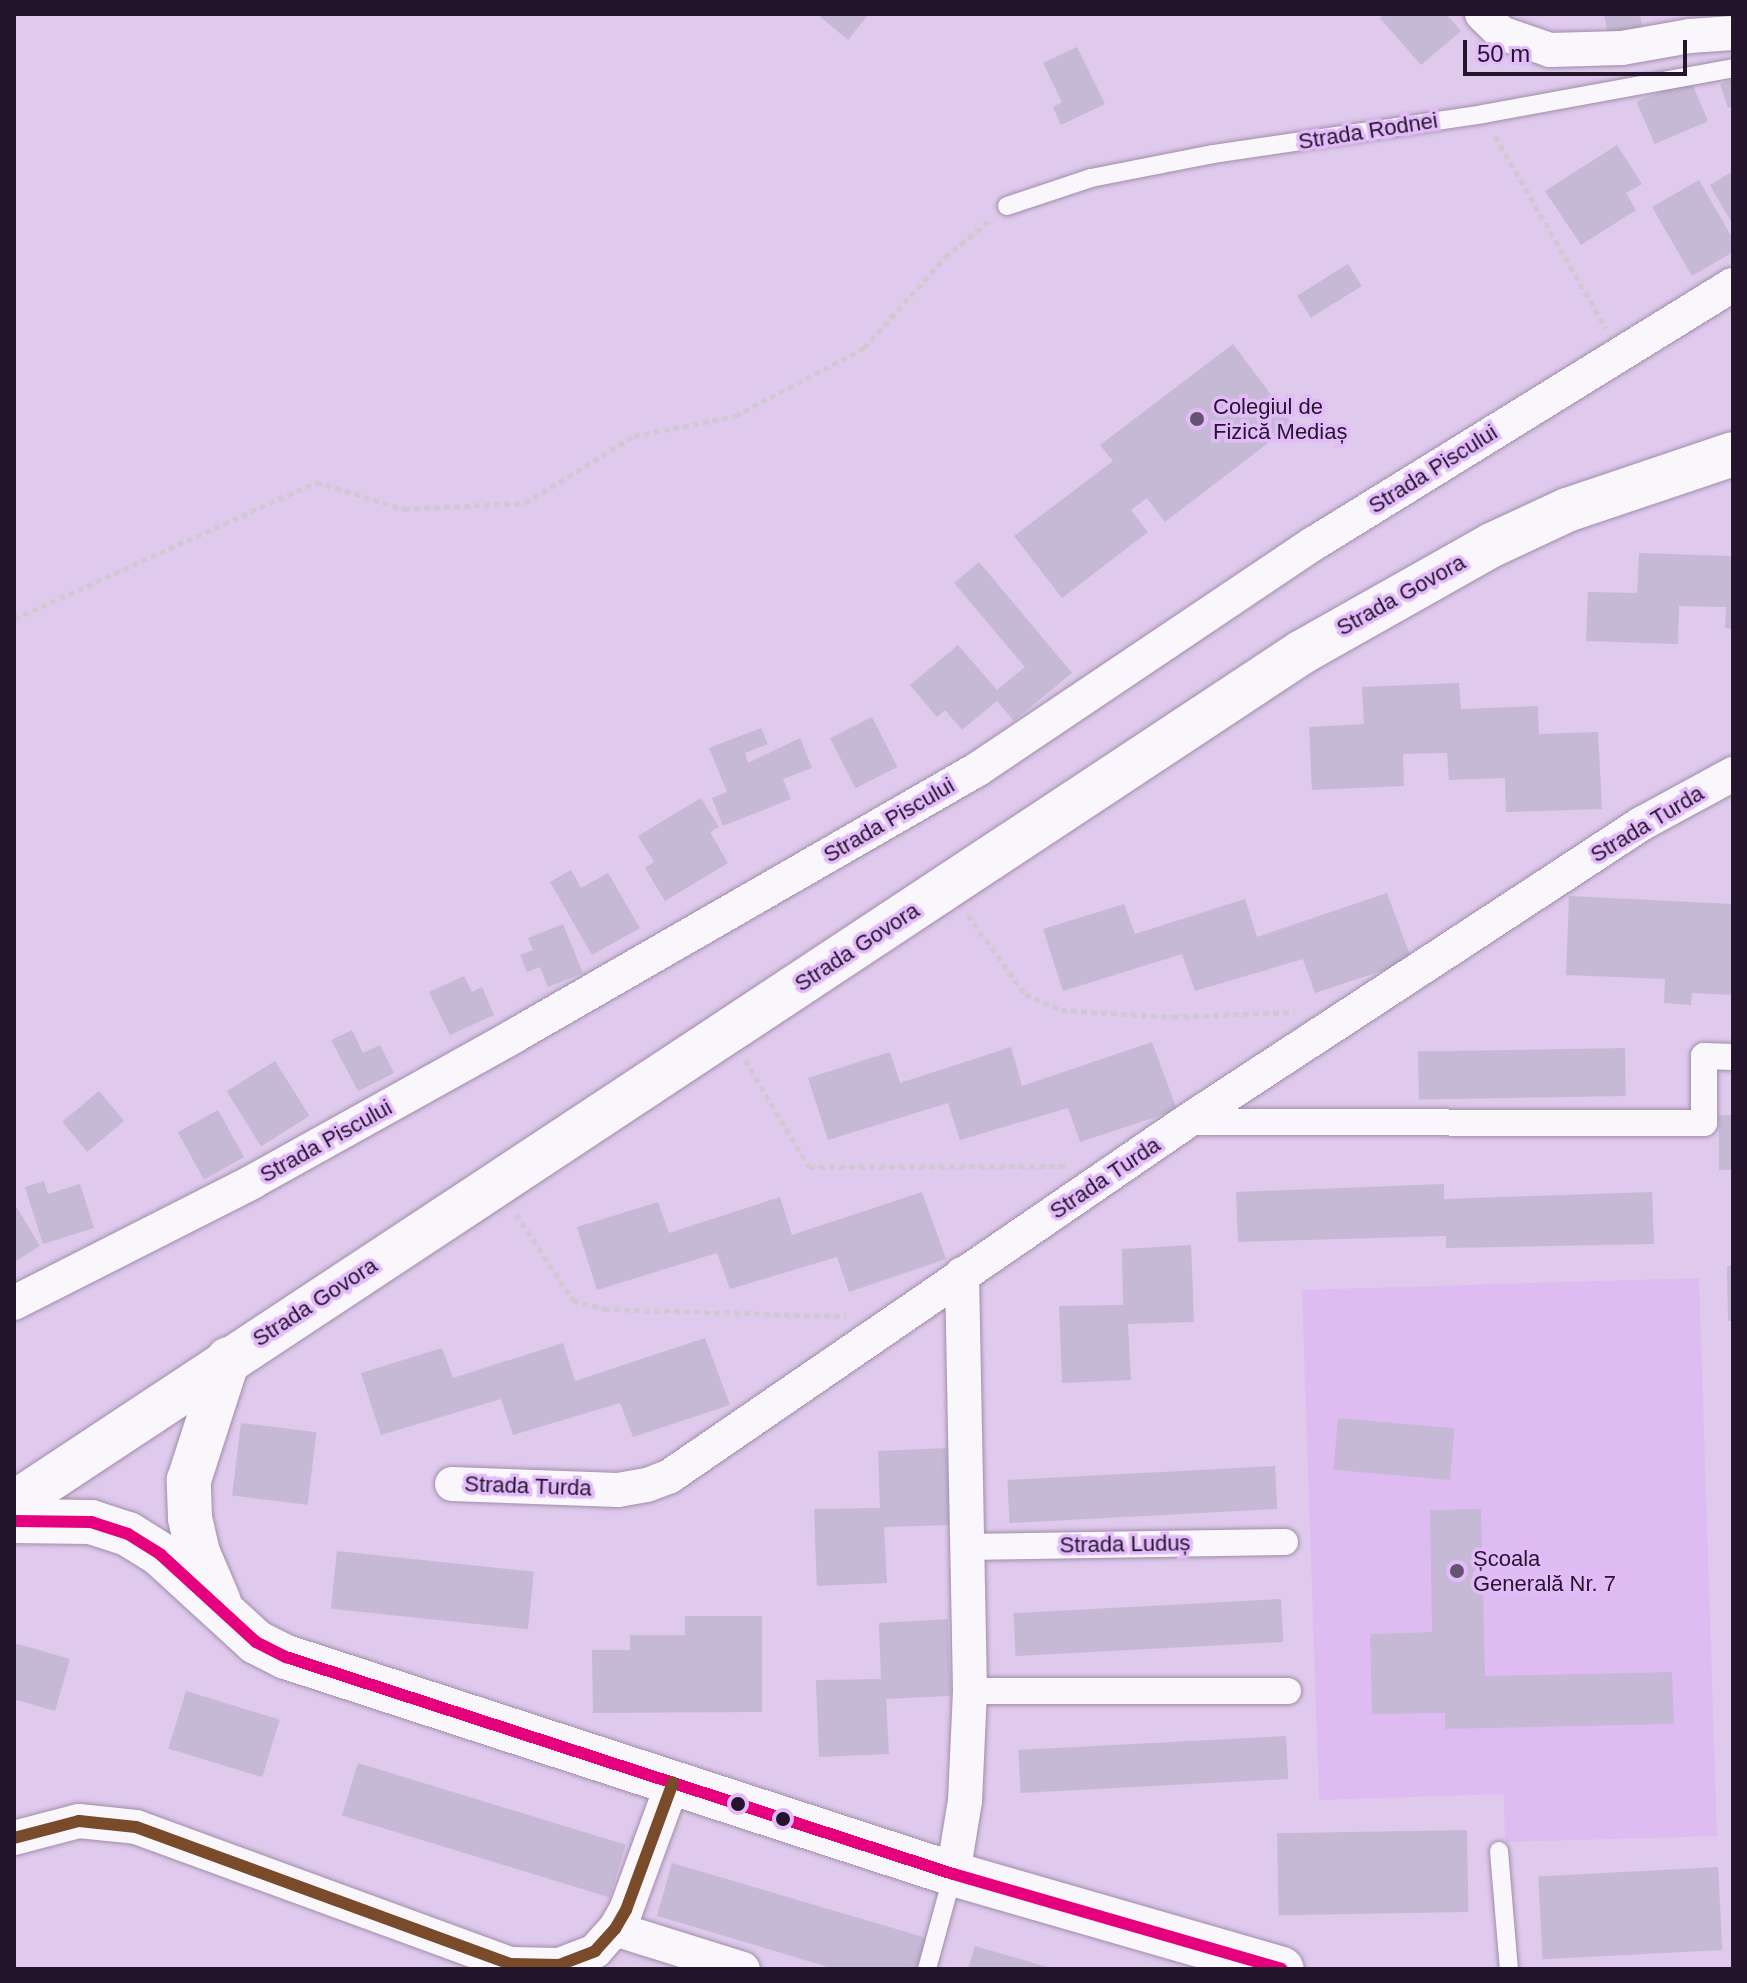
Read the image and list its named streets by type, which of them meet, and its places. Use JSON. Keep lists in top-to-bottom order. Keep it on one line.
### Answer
{"streets":{"main road":["Strada Govora"],"street":["Strada Piscului","Strada Turda","Strada Luduș"],"lane":["Strada Rodnei"]},"places":["Colegiul de Fizică Mediaș","Școala Generală Nr. 7"],"scale_bar":"50 m"}
